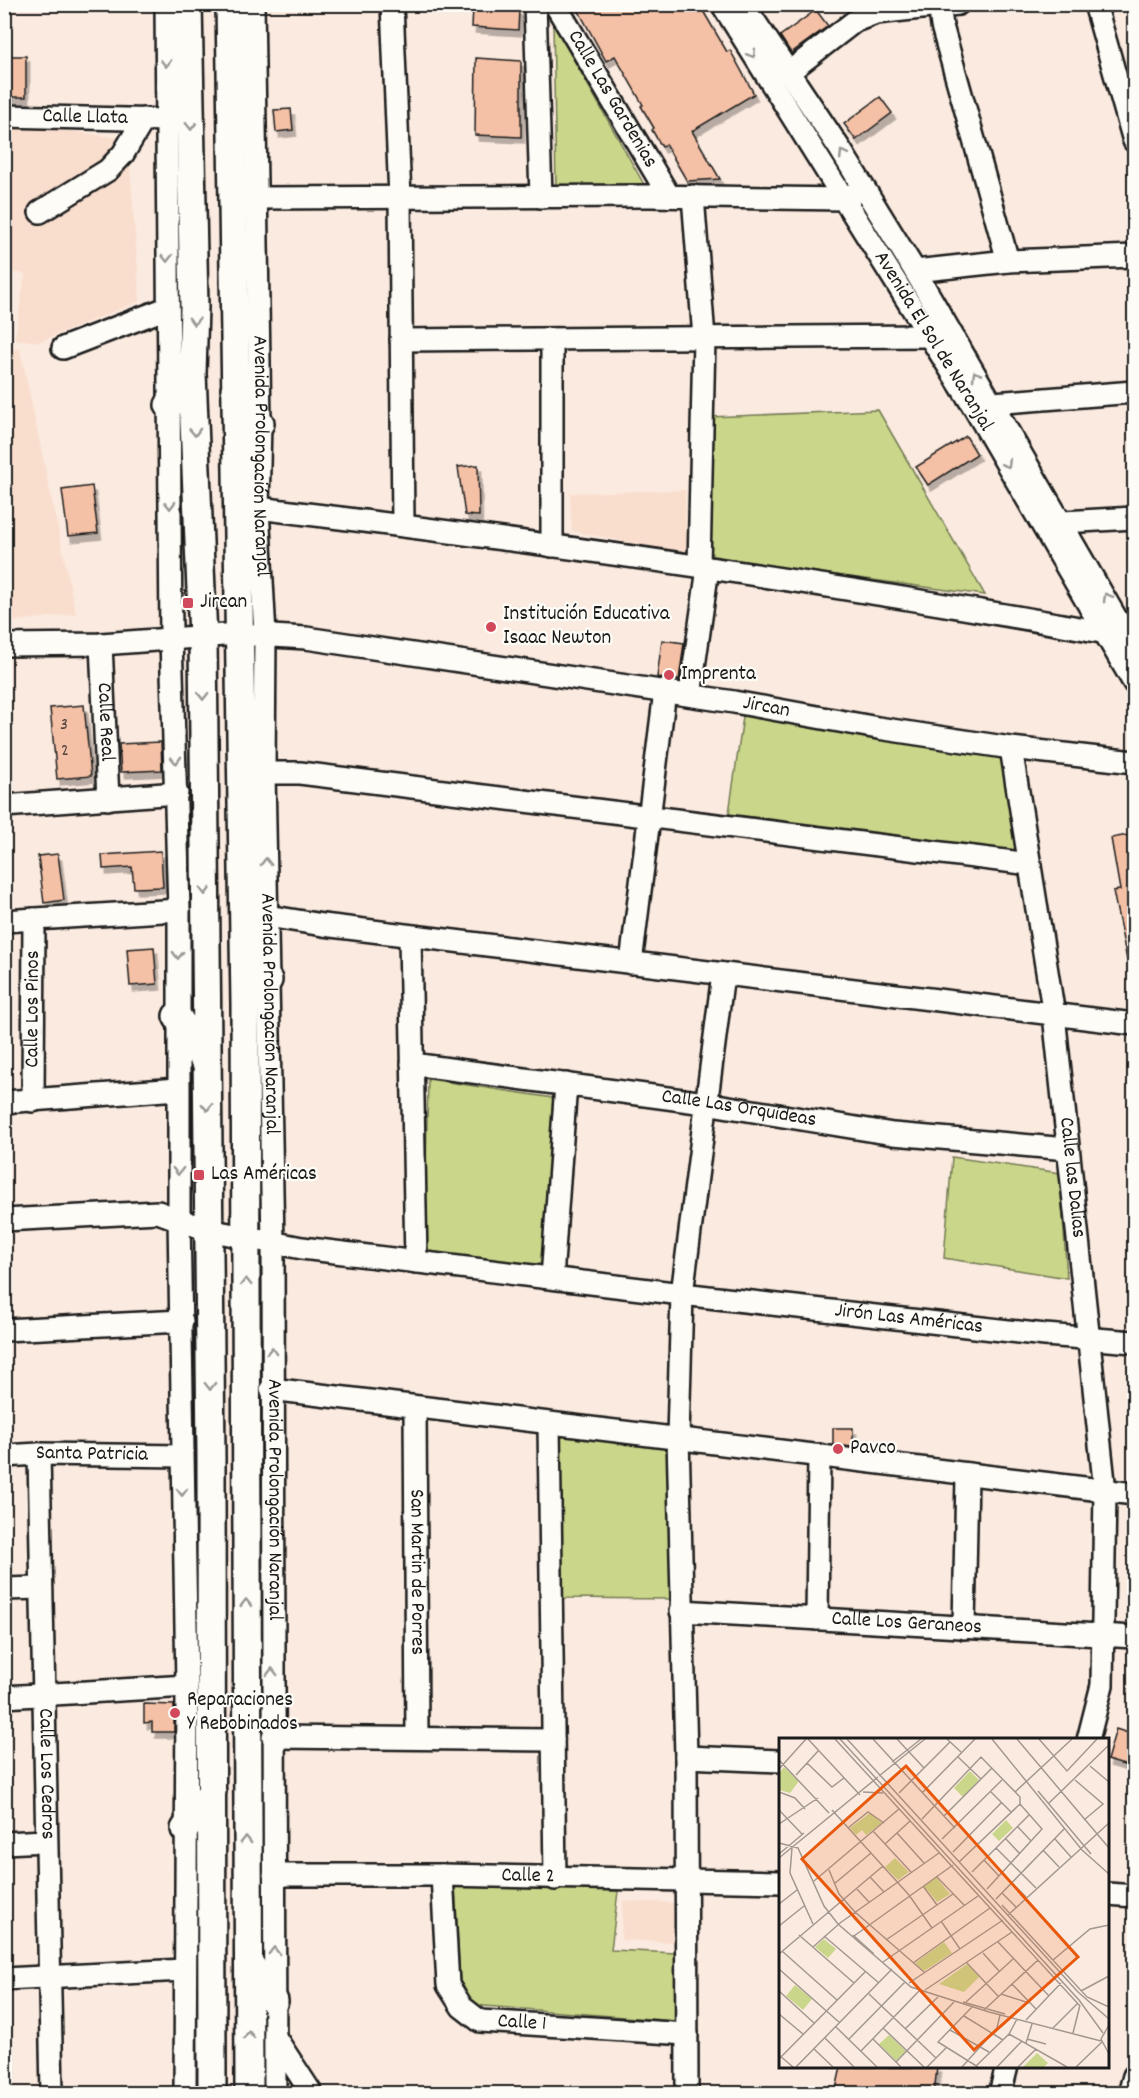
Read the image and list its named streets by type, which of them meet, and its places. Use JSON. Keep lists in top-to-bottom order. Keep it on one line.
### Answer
{"streets":{"main road":["Avenida Prolongación Naranjal"],"street":["Calle Las Gardenias","Calle Llata","Avenida El Sol de Naranjal","Jircan","Calle Real","Calle Los Pinos","Calle Las Orquídeas","Calle las Dalias","Jirón Las Américas","Santa Patricia","San Martin de Porres","Calle Los Geraneos","Calle Los Cedros","Calle 2","Calle 1"]},"crossings":[["Avenida Prolongación Naranjal","Jircan"],["Avenida Prolongación Naranjal","Jirón Las Américas"],["Avenida Prolongación Naranjal","Calle 2"],["Jircan","Calle Real"],["Jircan","Calle las Dalias"],["Calle Las Orquídeas","Calle las Dalias"],["Calle las Dalias","Jirón Las Américas"],["Calle las Dalias","Calle Los Geraneos"],["Santa Patricia","Calle Los Cedros"],["Calle 2","Calle 1"]],"places":{"transit":["Jircan","Las Américas"],"other":["Institución Educativa Isaac Newton","Imprenta","Pavco","Reparaciones Y Rebobinados"]},"house_numbers":["3","2"]}
